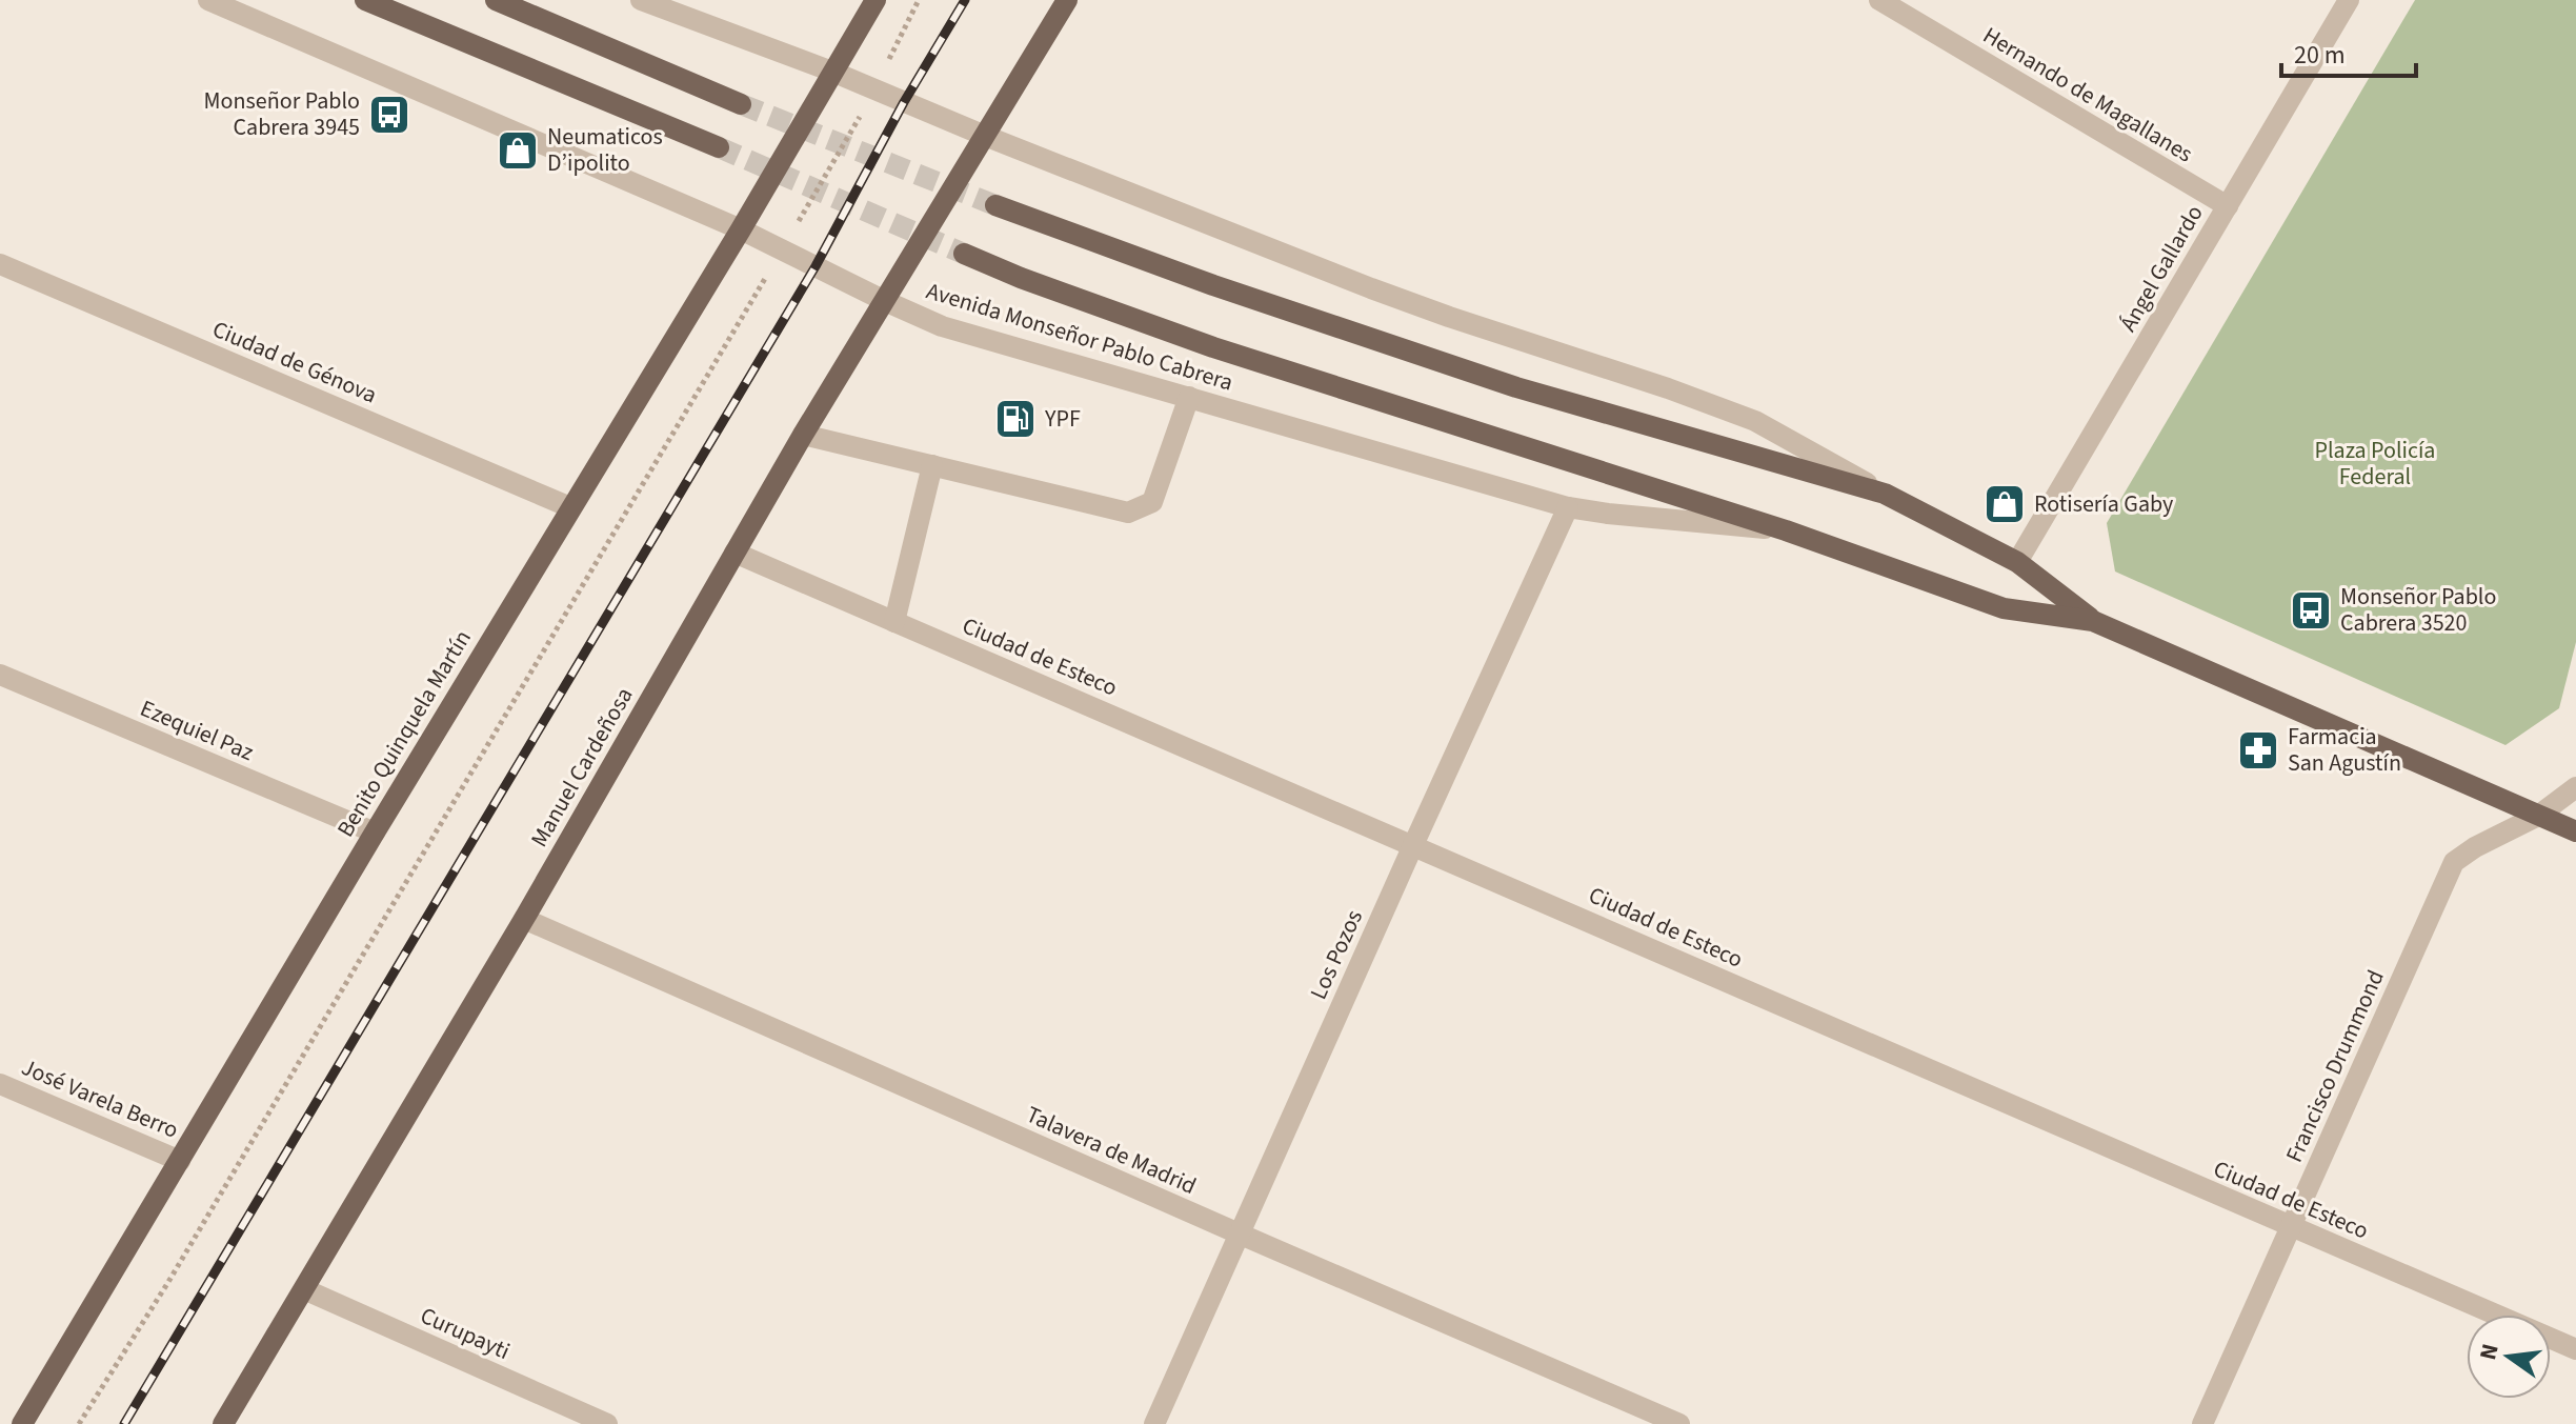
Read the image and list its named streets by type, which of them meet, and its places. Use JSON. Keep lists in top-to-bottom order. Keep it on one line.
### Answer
{"streets":{"main road":["Avenida Monseñor Pablo Cabrera","Benito Quinquela Martín","Manuel Cardeñosa"],"street":["Hernando de Magallanes","Ángel Gallardo","Ciudad de Génova","Ciudad de Esteco","Ezequiel Paz","Los Pozos","Francisco Drummond","José Varela Berro","Talavera de Madrid","Curupayti"]},"crossings":[["Hernando de Magallanes","Ángel Gallardo"],["Ángel Gallardo","Avenida Monseñor Pablo Cabrera"],["Avenida Monseñor Pablo Cabrera","Benito Quinquela Martín"],["Avenida Monseñor Pablo Cabrera","Manuel Cardeñosa"],["Avenida Monseñor Pablo Cabrera","Los Pozos"],["Avenida Monseñor Pablo Cabrera","Francisco Drummond"],["Ciudad de Génova","Benito Quinquela Martín"],["Ciudad de Esteco","Manuel Cardeñosa"],["Ciudad de Esteco","Los Pozos"],["Ciudad de Esteco","Francisco Drummond"],["Ezequiel Paz","Benito Quinquela Martín"],["Benito Quinquela Martín","José Varela Berro"],["Manuel Cardeñosa","Talavera de Madrid"],["Manuel Cardeñosa","Curupayti"],["Los Pozos","Talavera de Madrid"]],"parks":["Plaza Policía Federal"],"places":{"bus stop":["Monseñor Pablo Cabrera 3945","Monseñor Pablo Cabrera 3520"],"shop":["Neumaticos D’ipolito","Rotisería Gaby"],"fuel station":["YPF"],"pharmacy":["Farmacia San Agustín"]},"scale_bar":"20 m","north":"left"}
